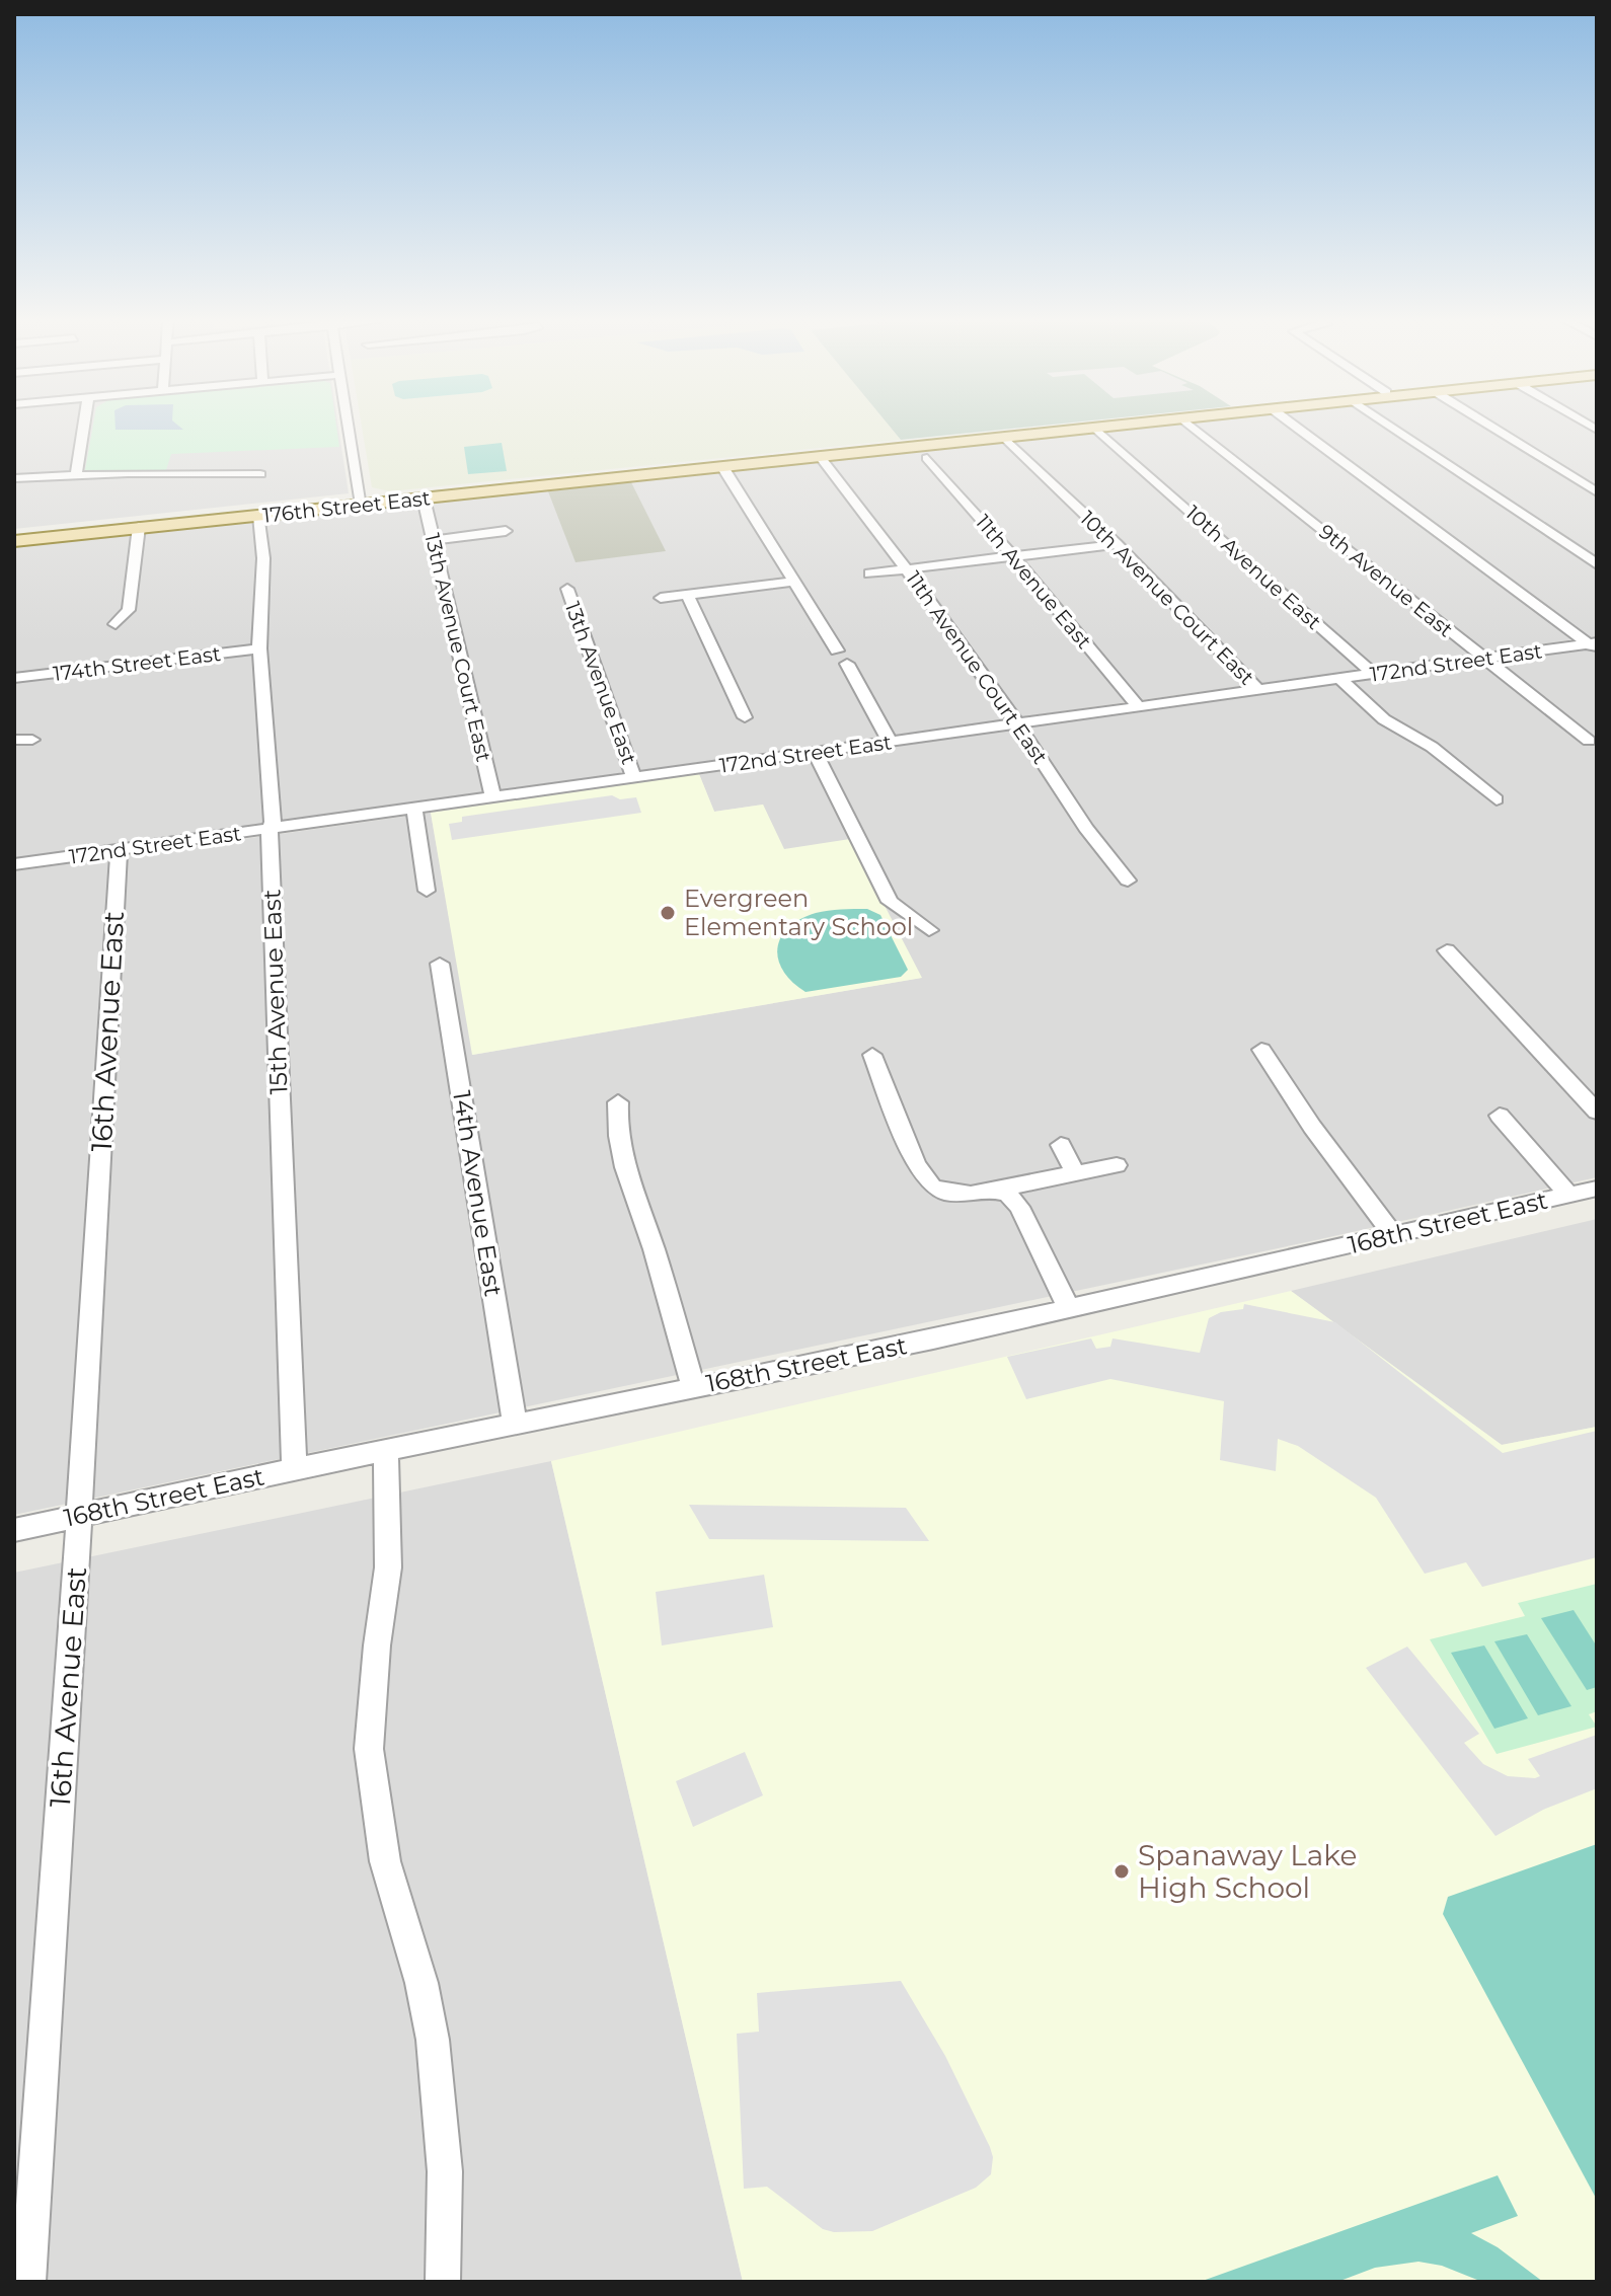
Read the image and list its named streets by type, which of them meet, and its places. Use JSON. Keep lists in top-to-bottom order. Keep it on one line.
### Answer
{"streets":{"main road":["176th Street East"],"street":["10th Avenue East","9th Avenue East","11th Avenue East","10th Avenue Court East","13th Avenue Court East","172nd Street East","174th Street East","11th Avenue Court East","13th Avenue East","15th Avenue East","16th Avenue East","14th Avenue East","168th Street East"]},"crossings":[["176th Street East","10th Avenue East"],["176th Street East","10th Avenue Court East"],["176th Street East","13th Avenue Court East"],["176th Street East","11th Avenue Court East"],["176th Street East","15th Avenue East"],["10th Avenue East","172nd Street East"],["9th Avenue East","172nd Street East"],["11th Avenue East","172nd Street East"],["10th Avenue Court East","172nd Street East"],["13th Avenue Court East","172nd Street East"],["172nd Street East","11th Avenue Court East"],["172nd Street East","13th Avenue East"],["172nd Street East","15th Avenue East"],["172nd Street East","16th Avenue East"],["174th Street East","15th Avenue East"],["15th Avenue East","168th Street East"],["16th Avenue East","168th Street East"],["14th Avenue East","168th Street East"]],"places":["Evergreen Elementary School","Spanaway Lake High School"]}
